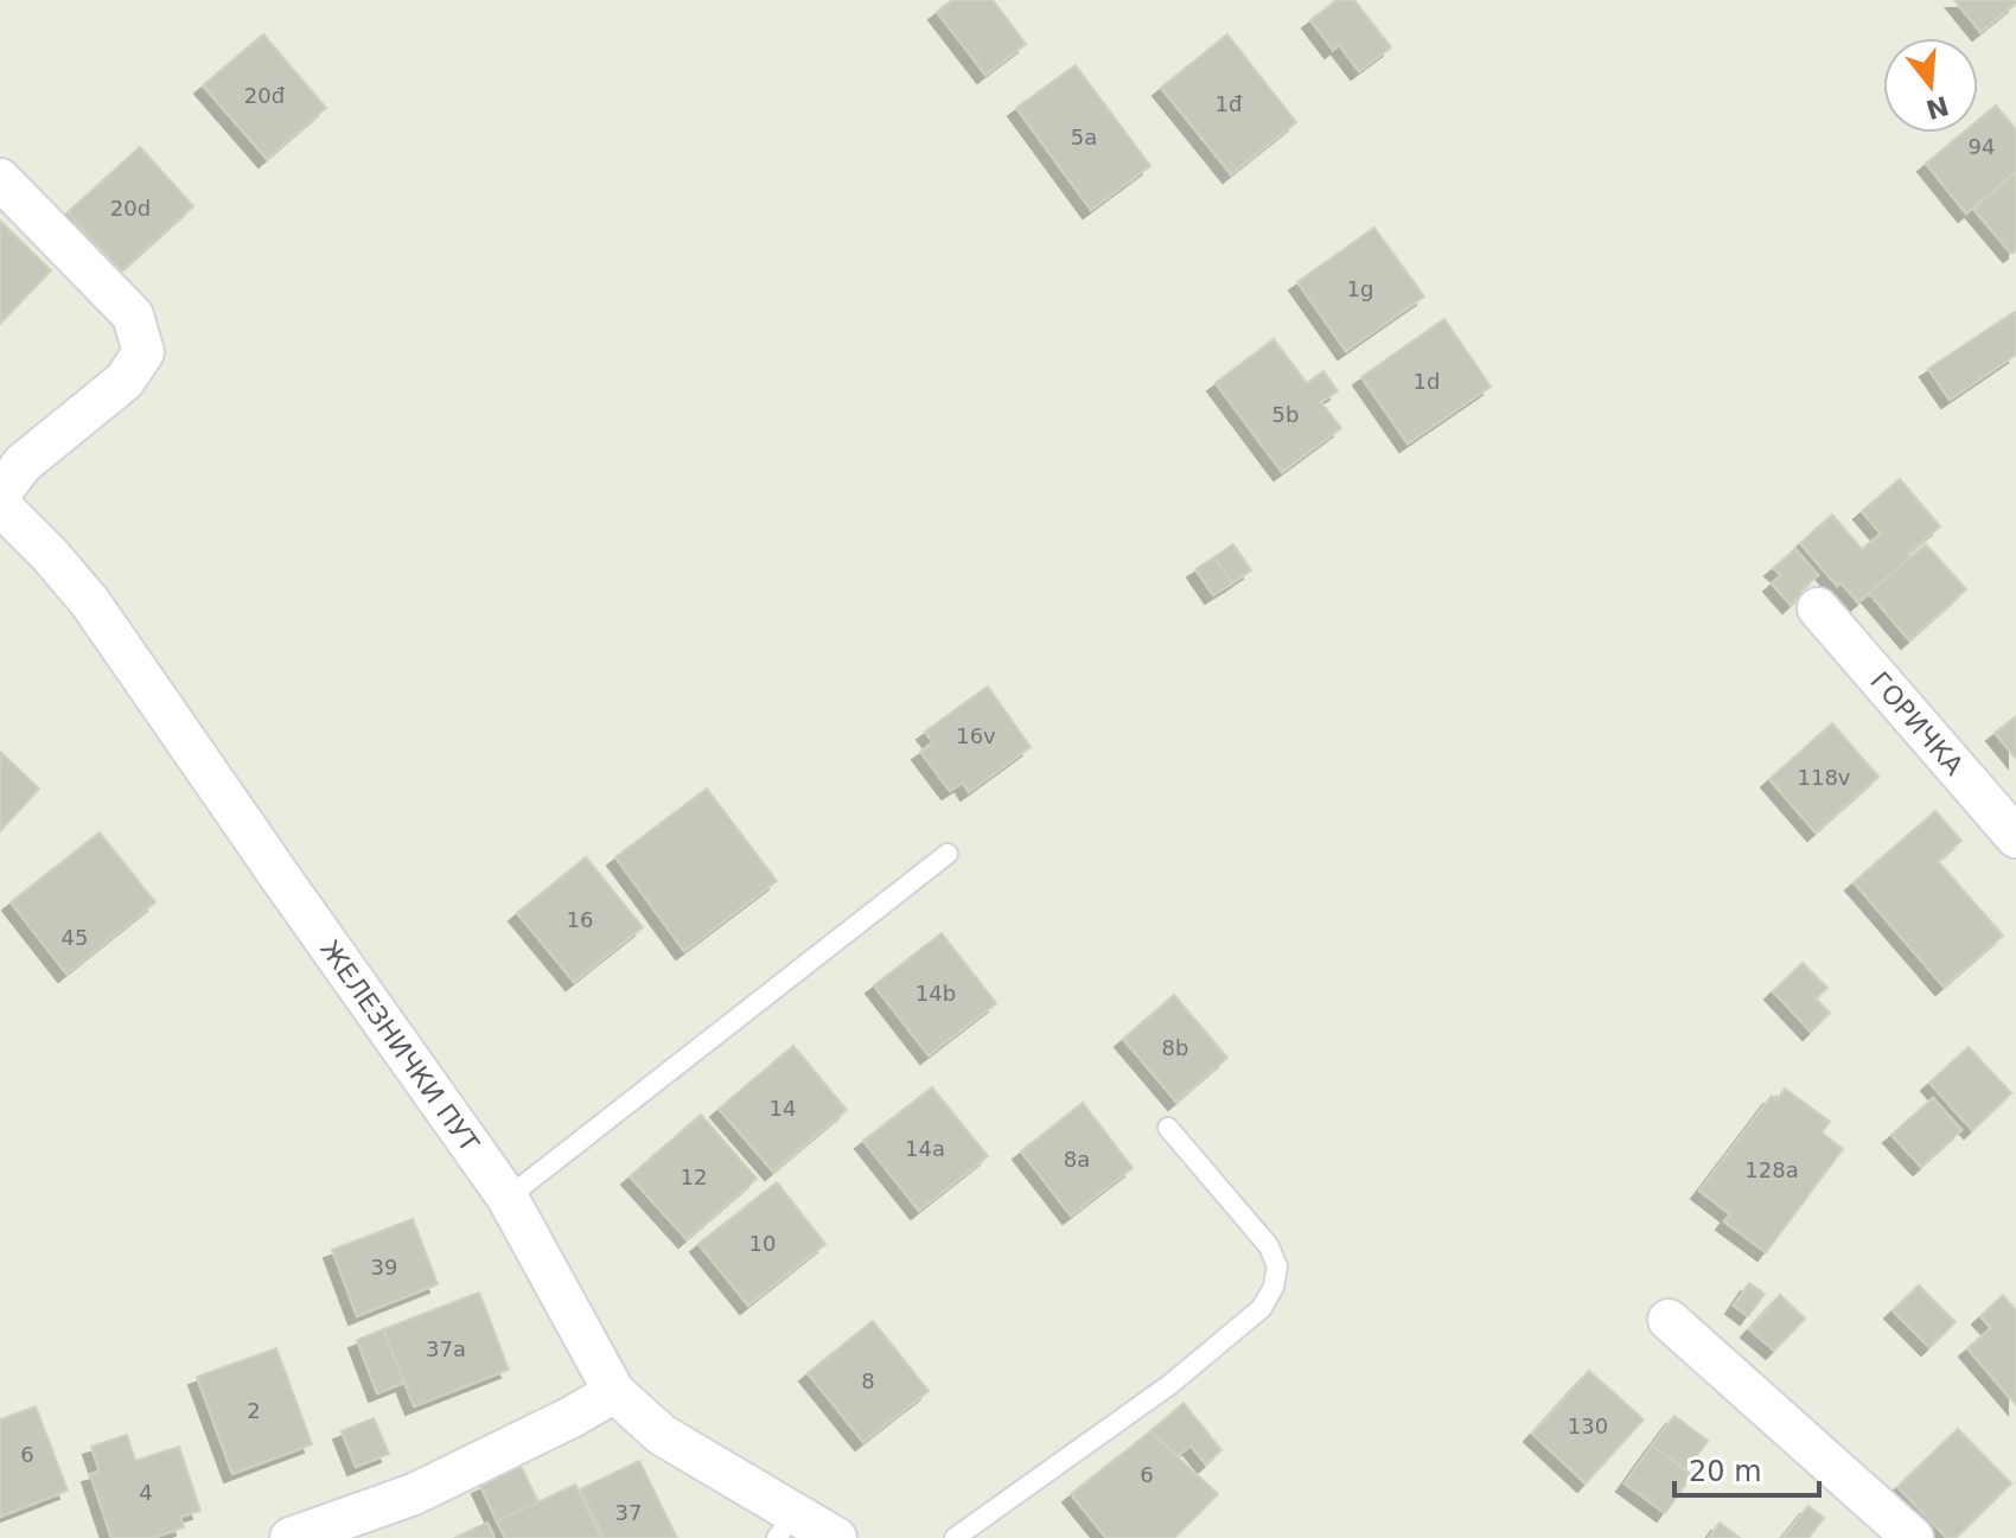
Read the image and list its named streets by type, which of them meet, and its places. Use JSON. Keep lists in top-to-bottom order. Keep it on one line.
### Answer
{"streets":{"street":["ГОРИЧКА","ЖЕЛЕЗНИЧКИ ПУТ"]},"house_numbers":["20đ","1đ","5a","94","20d","1g","1d","5b","16v","118v","16","45","14b","8b","14","14a","8a","128a","12","10","39","37a","8","2","130","6","6","4","37"],"scale_bar":"20 m","north":"bottom"}
